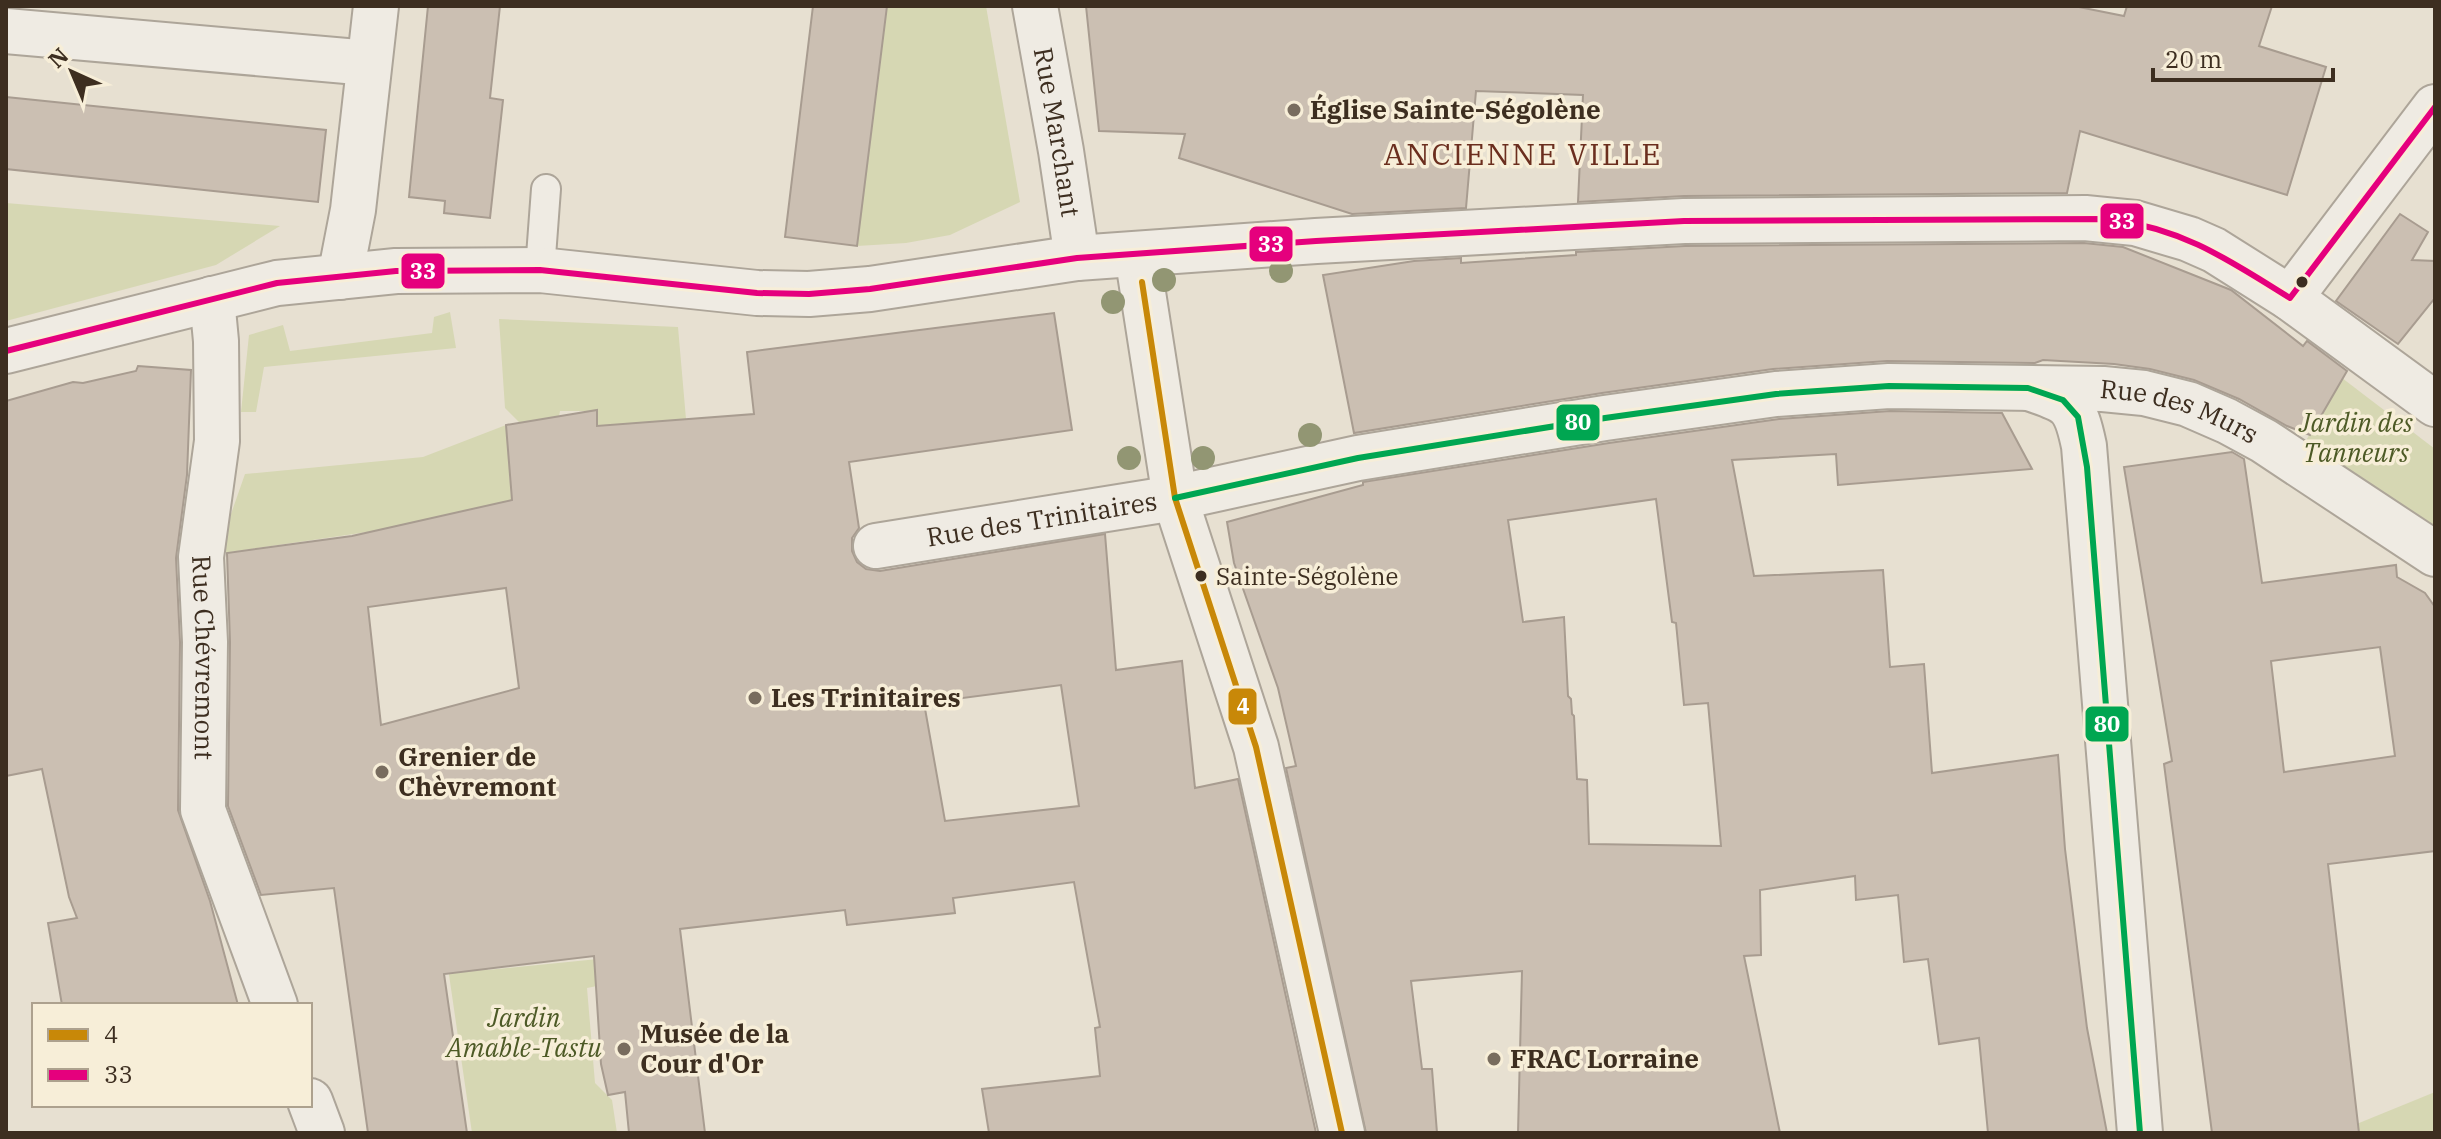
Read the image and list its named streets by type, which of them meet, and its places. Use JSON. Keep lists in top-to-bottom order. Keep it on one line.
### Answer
{"streets":{"street":["Rue Marchant","Rue des Murs","Rue des Trinitaires","Rue Chévremont"]},"crossings":[["Rue des Murs","Rue des Trinitaires"]],"districts":["ANCIENNE VILLE"],"parks":["Jardin des Tanneurs","Jardin Amable-Tastu"],"places":["Église Sainte-Ségolène","Sainte-Ségolène","Les Trinitaires","Grenier de Chèvremont","Musée de la Cour d'Or","FRAC Lorraine"],"lines":["transit line 33","transit line 4","transit line 80"],"legend":["4","33"],"scale_bar":"20 m","north":"top left"}
